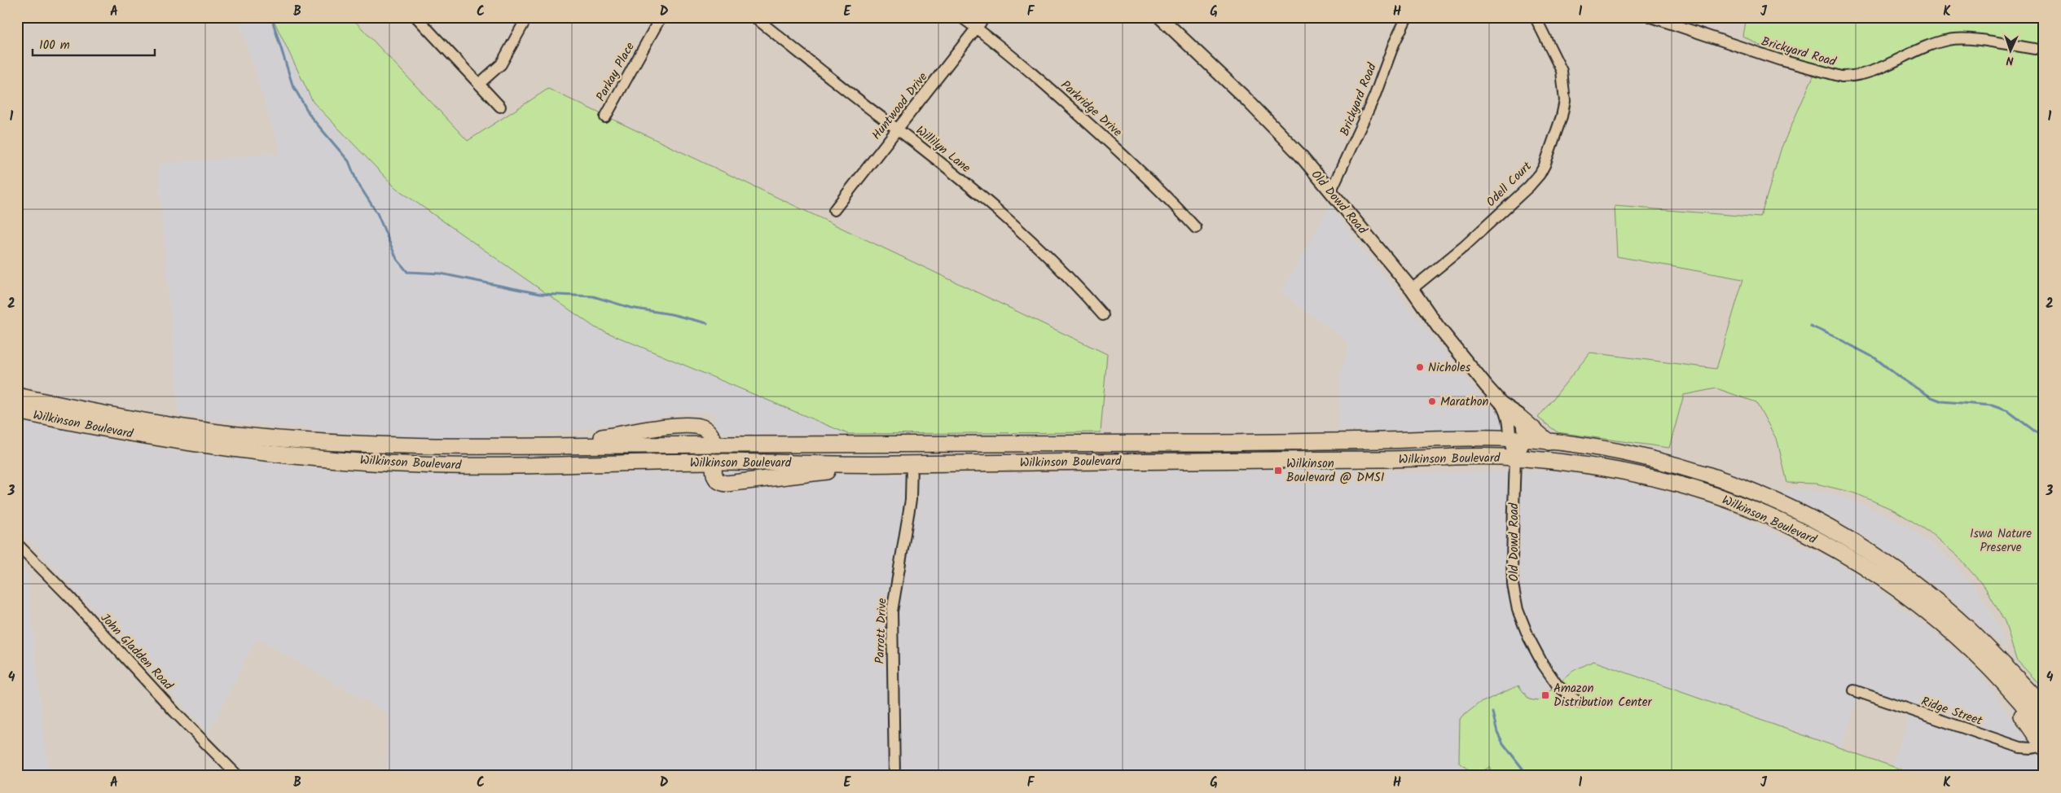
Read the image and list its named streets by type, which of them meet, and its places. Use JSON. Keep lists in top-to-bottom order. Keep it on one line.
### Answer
{"streets":{"main road":["Wilkinson Boulevard"],"street":["Brickyard Road","Parkay Place","Huntwood Drive","Parkridge Drive","Willilyn Lane","Odell Court","Old Dowd Road","Parrott Drive","John Gladden Road","Ridge Street"]},"crossings":[["Brickyard Road","Old Dowd Road"],["Huntwood Drive","Parkridge Drive"],["Huntwood Drive","Willilyn Lane"],["Odell Court","Old Dowd Road"],["Old Dowd Road","Wilkinson Boulevard"],["Wilkinson Boulevard","Parrott Drive"]],"parks":["Iswa Nature Preserve"],"places":{"other":["Nicholes","Marathon"],"transit":["Wilkinson Boulevard @ DMSI","Amazon Distribution Center"]},"scale_bar":"100 m","north":"bottom","grid":{"columns":["A","B","C","D","E","F","G","H","I","J","K"],"rows":["1","2","3","4"]}}
